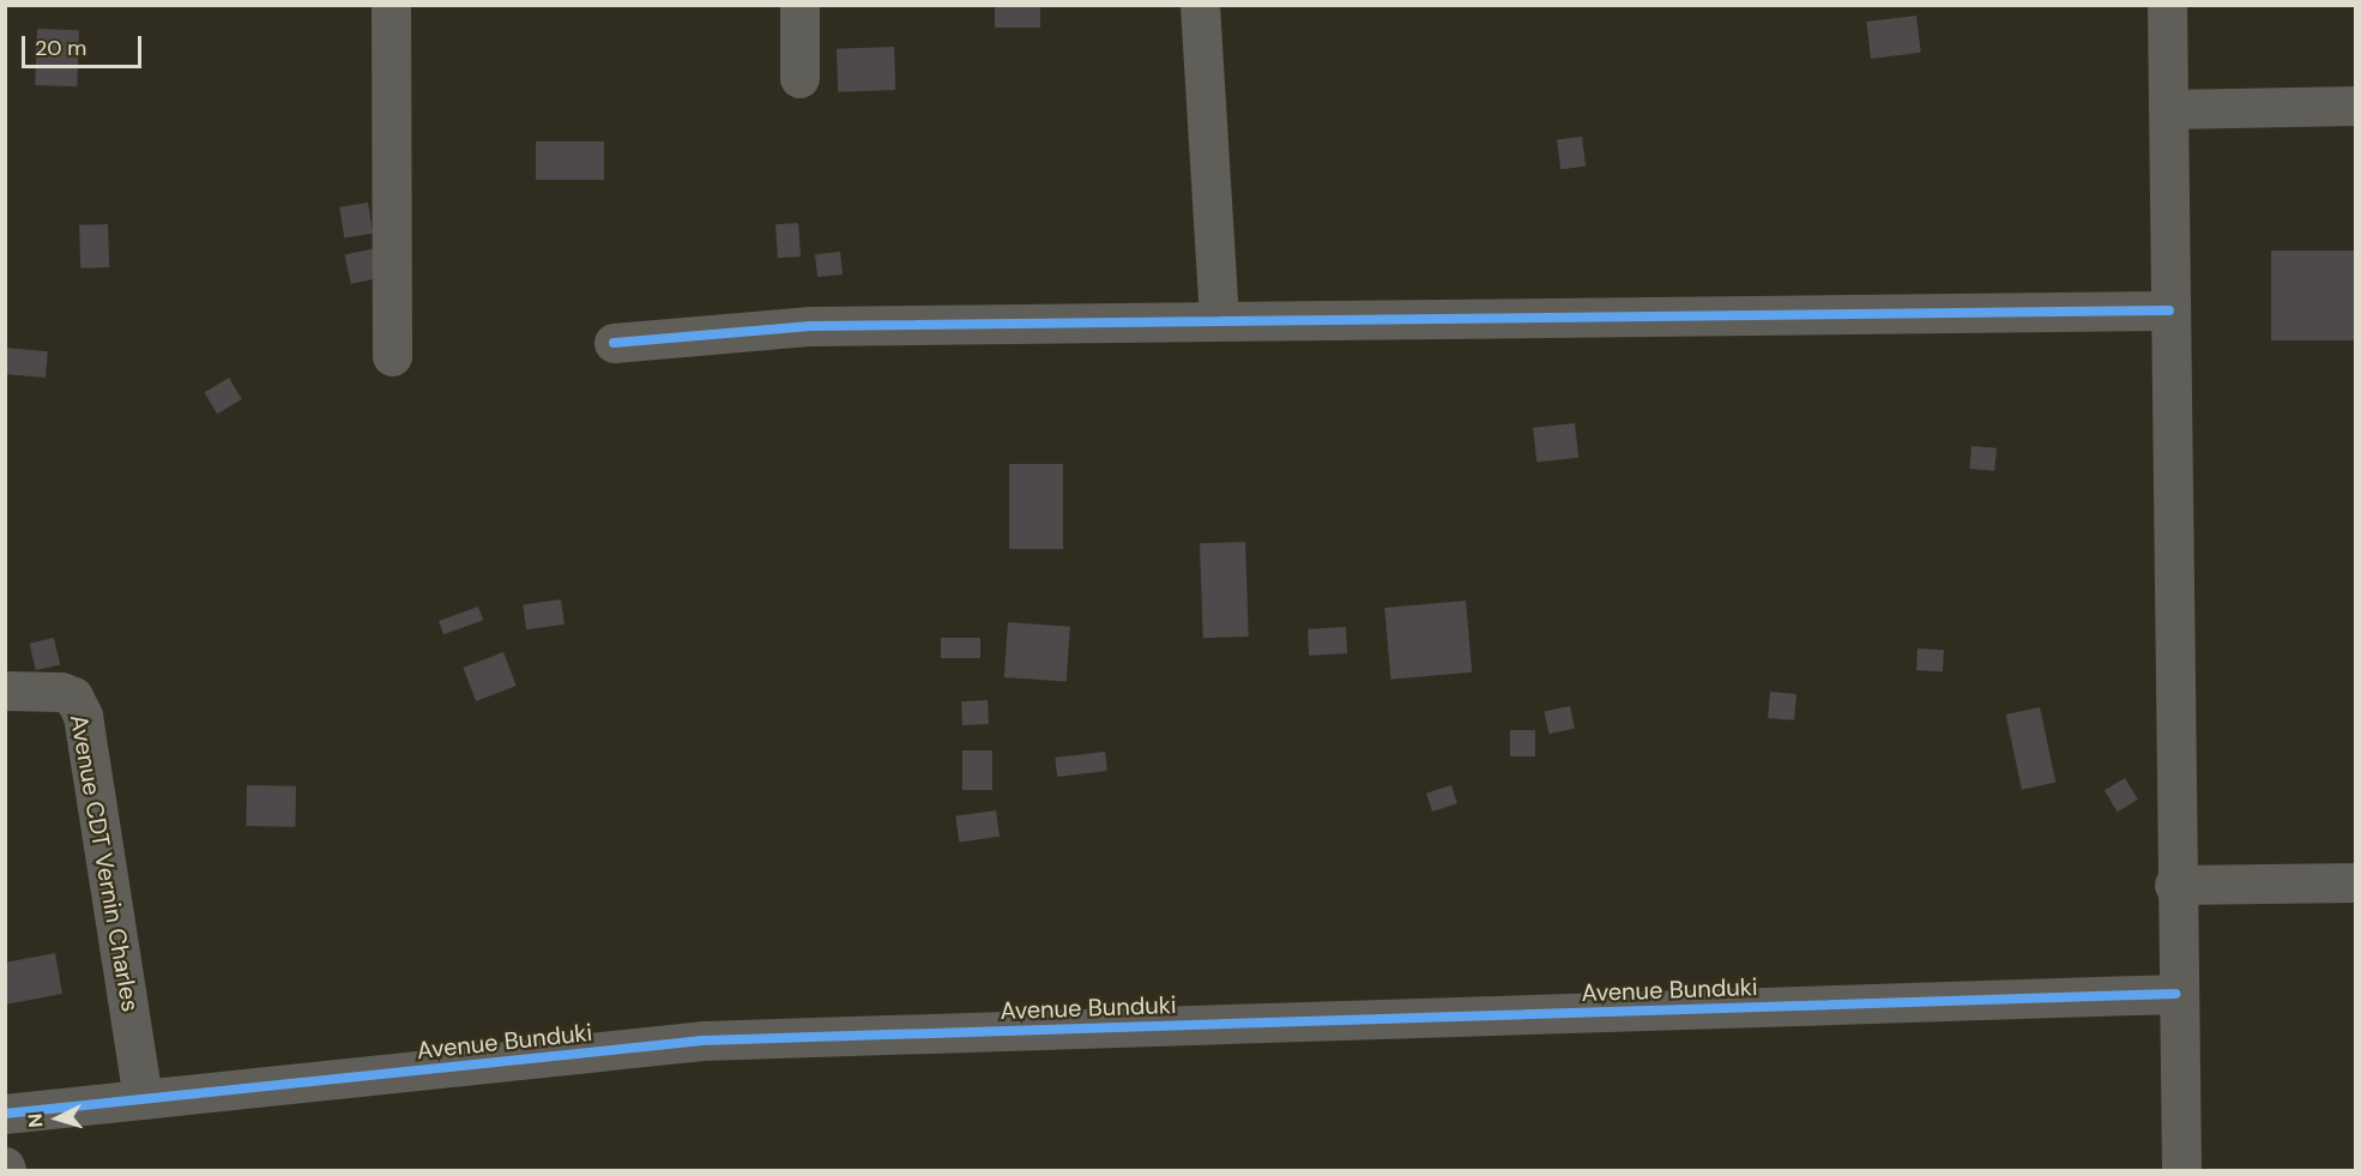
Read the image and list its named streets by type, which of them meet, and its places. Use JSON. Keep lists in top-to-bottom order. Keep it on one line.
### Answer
{"streets":{"street":["Avenue CDT Vernin Charles","Avenue Bunduki"]},"crossings":[["Avenue CDT Vernin Charles","Avenue Bunduki"]],"scale_bar":"20 m","north":"left"}
